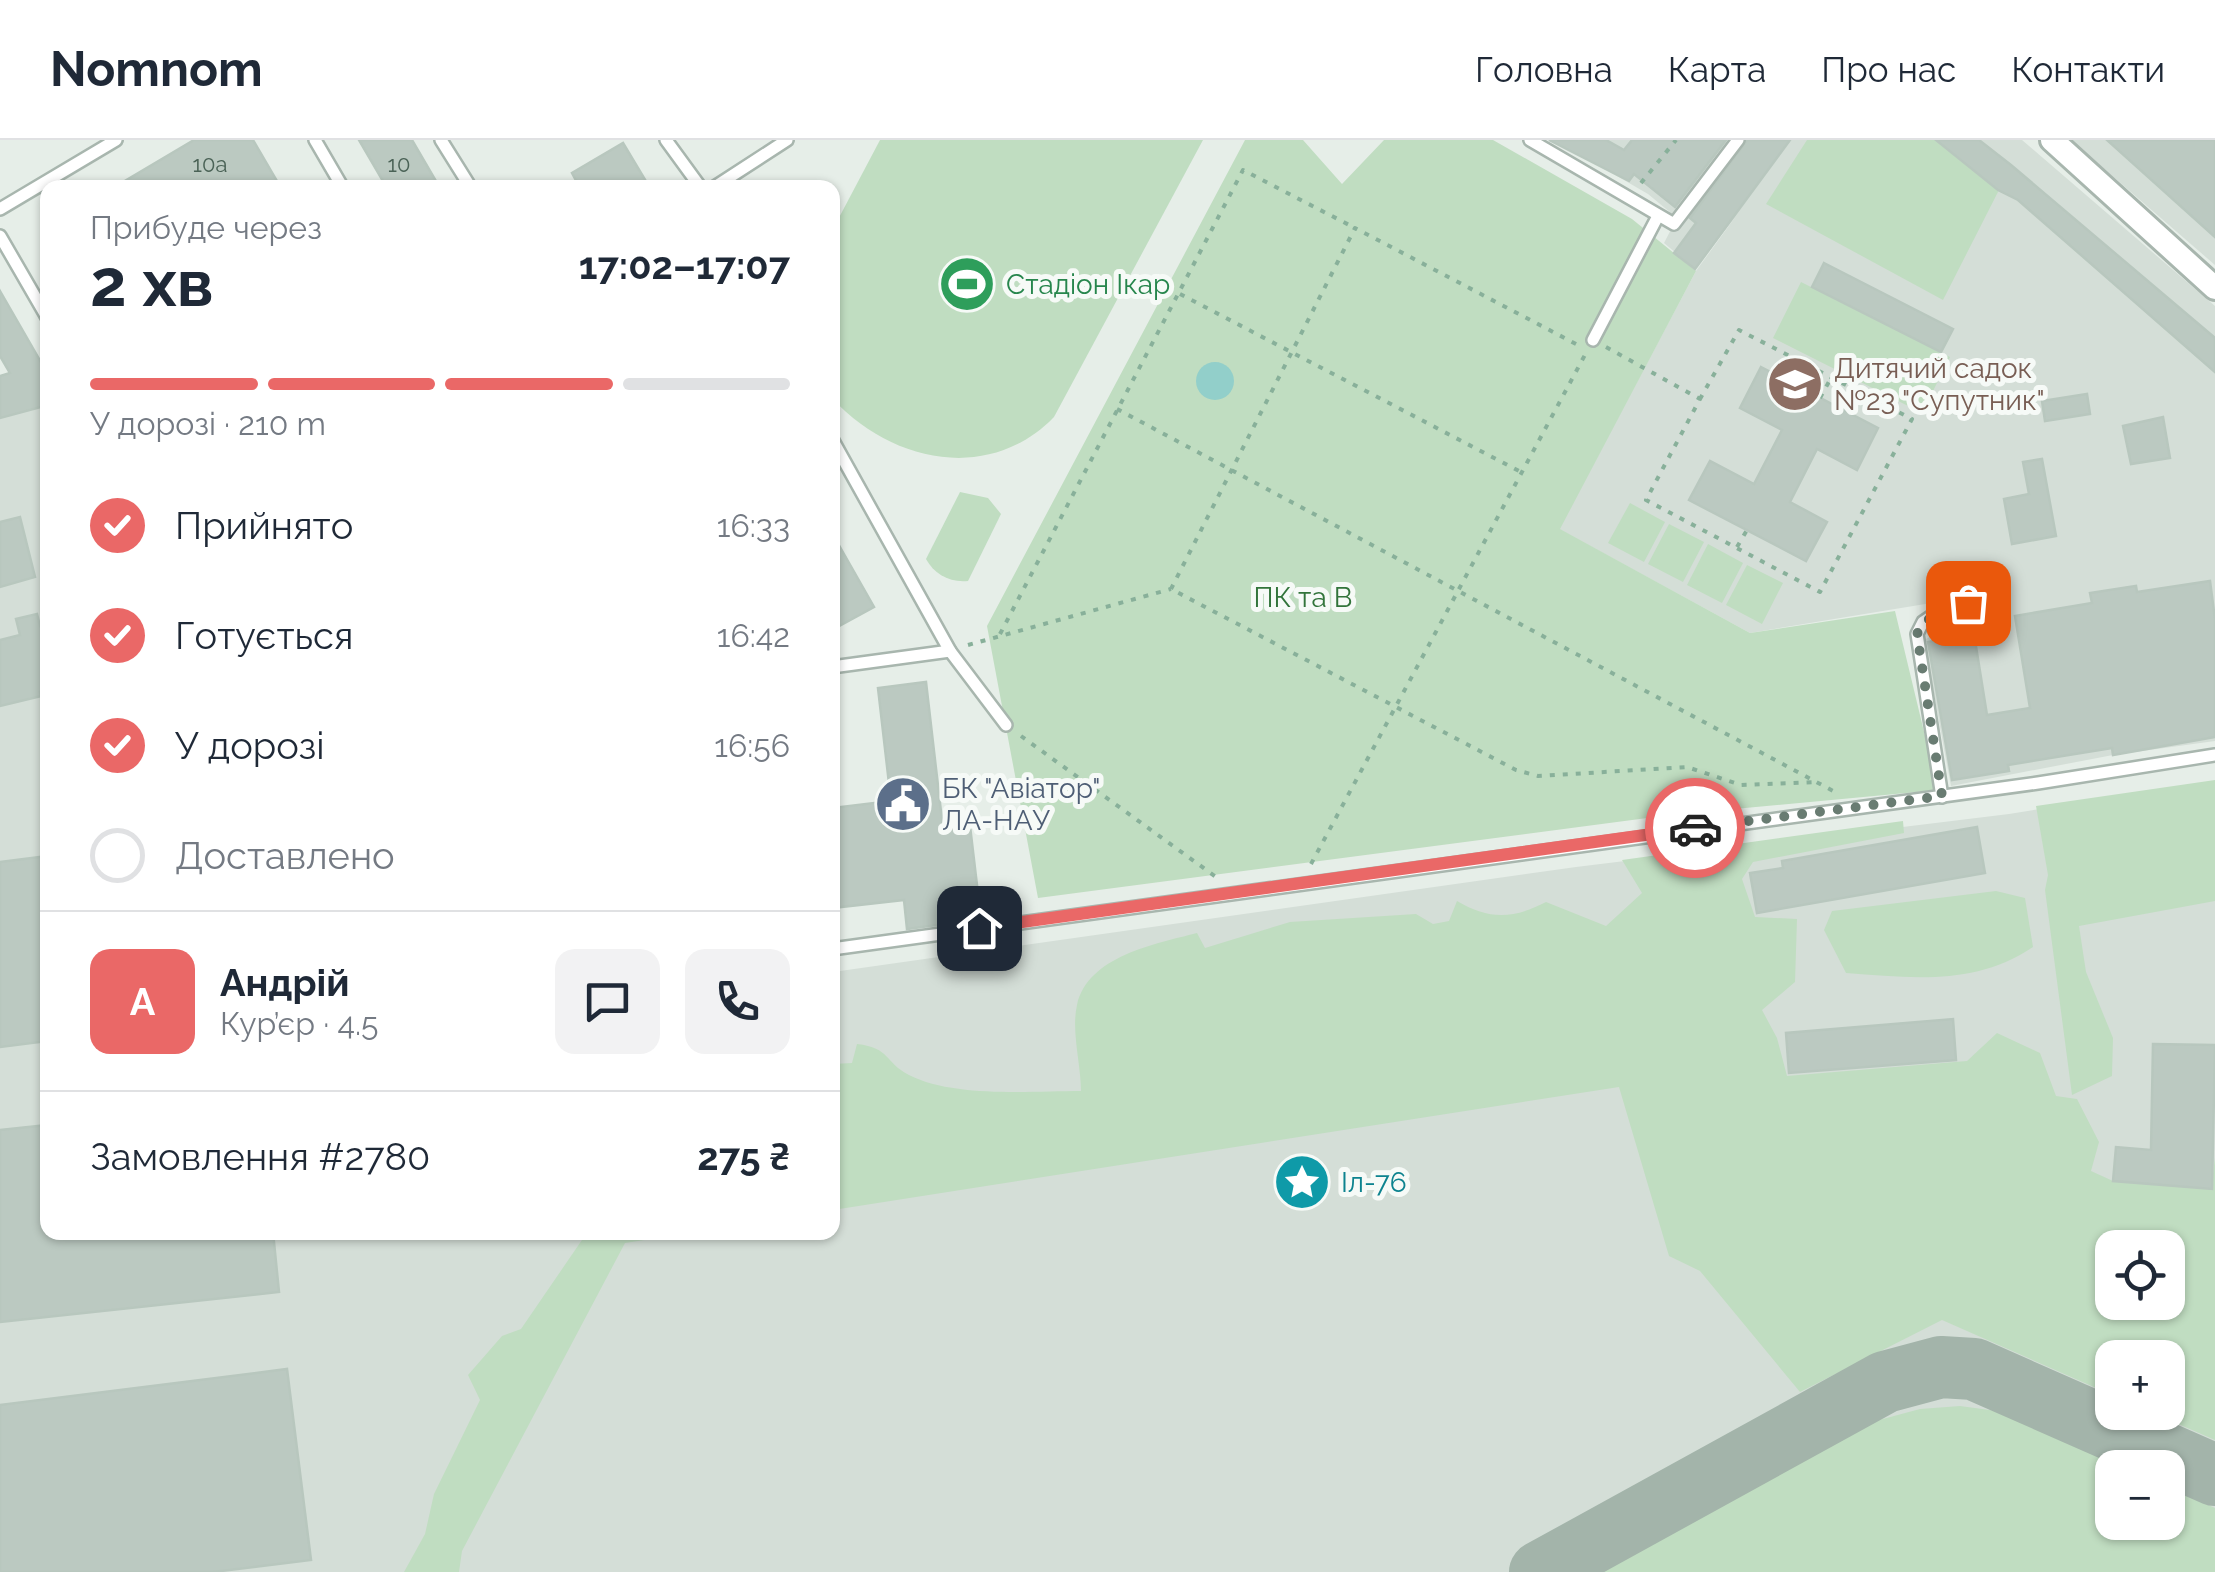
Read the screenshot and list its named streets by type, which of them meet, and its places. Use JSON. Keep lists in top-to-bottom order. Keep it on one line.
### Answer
{"parks":["ПК та В"],"places":{"sports":["Стадіон Ікар"],"school or university":["Дитячий садок №23 \"Супутник\""],"public building":["БК \"Авіатор\" ЛА-НАУ"],"place":["Іл-76"]},"house_numbers":["10а","10"],"page":{"header":"Nomnom","nav":["Головна","Карта","Про нас","Контакти"],"heading":["2 хв","Прибуде через","17:02–17:07"],"panel":["Андрій","Кур’єр · 4.5","Замовлення #2780","275 ₴"],"bar":"У дорозі · 210 m","list":[["Прийнято","16:33"],["Готується","16:42"],["У дорозі","16:56"],"Доставлено"],"round":"А","map_buttons":["+","−"]}}
